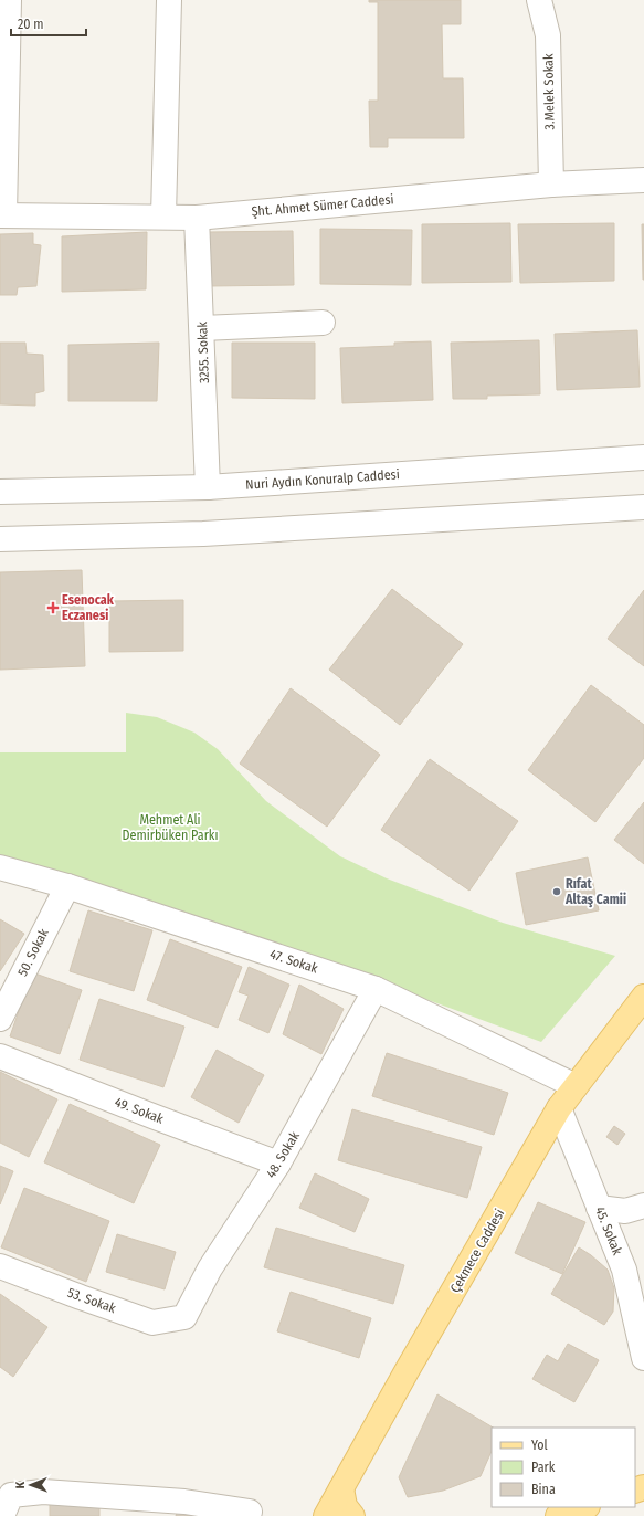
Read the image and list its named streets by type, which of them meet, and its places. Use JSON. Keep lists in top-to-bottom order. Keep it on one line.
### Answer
{"streets":{"main road":["Çekmece Caddesi"],"street":["3.Melek Sokak","Şht. Ahmet Sümer Caddesi","3255. Sokak","Nuri Aydın Konuralp Caddesi","50. Sokak","47. Sokak","49. Sokak","48. Sokak","45. Sokak","53. Sokak"]},"crossings":[["3.Melek Sokak","Şht. Ahmet Sümer Caddesi"],["Şht. Ahmet Sümer Caddesi","3255. Sokak"],["3255. Sokak","Nuri Aydın Konuralp Caddesi"],["50. Sokak","47. Sokak"],["47. Sokak","48. Sokak"],["47. Sokak","Çekmece Caddesi"],["49. Sokak","48. Sokak"],["48. Sokak","53. Sokak"],["45. Sokak","Çekmece Caddesi"]],"parks":["Mehmet Ali Demirbüken Parkı"],"places":{"health":["Esenocak Eczanesi"],"other":["Rıfat Altaş Camii"]},"legend":["Yol","Park","Bina"],"scale_bar":"20 m","north":"left"}
